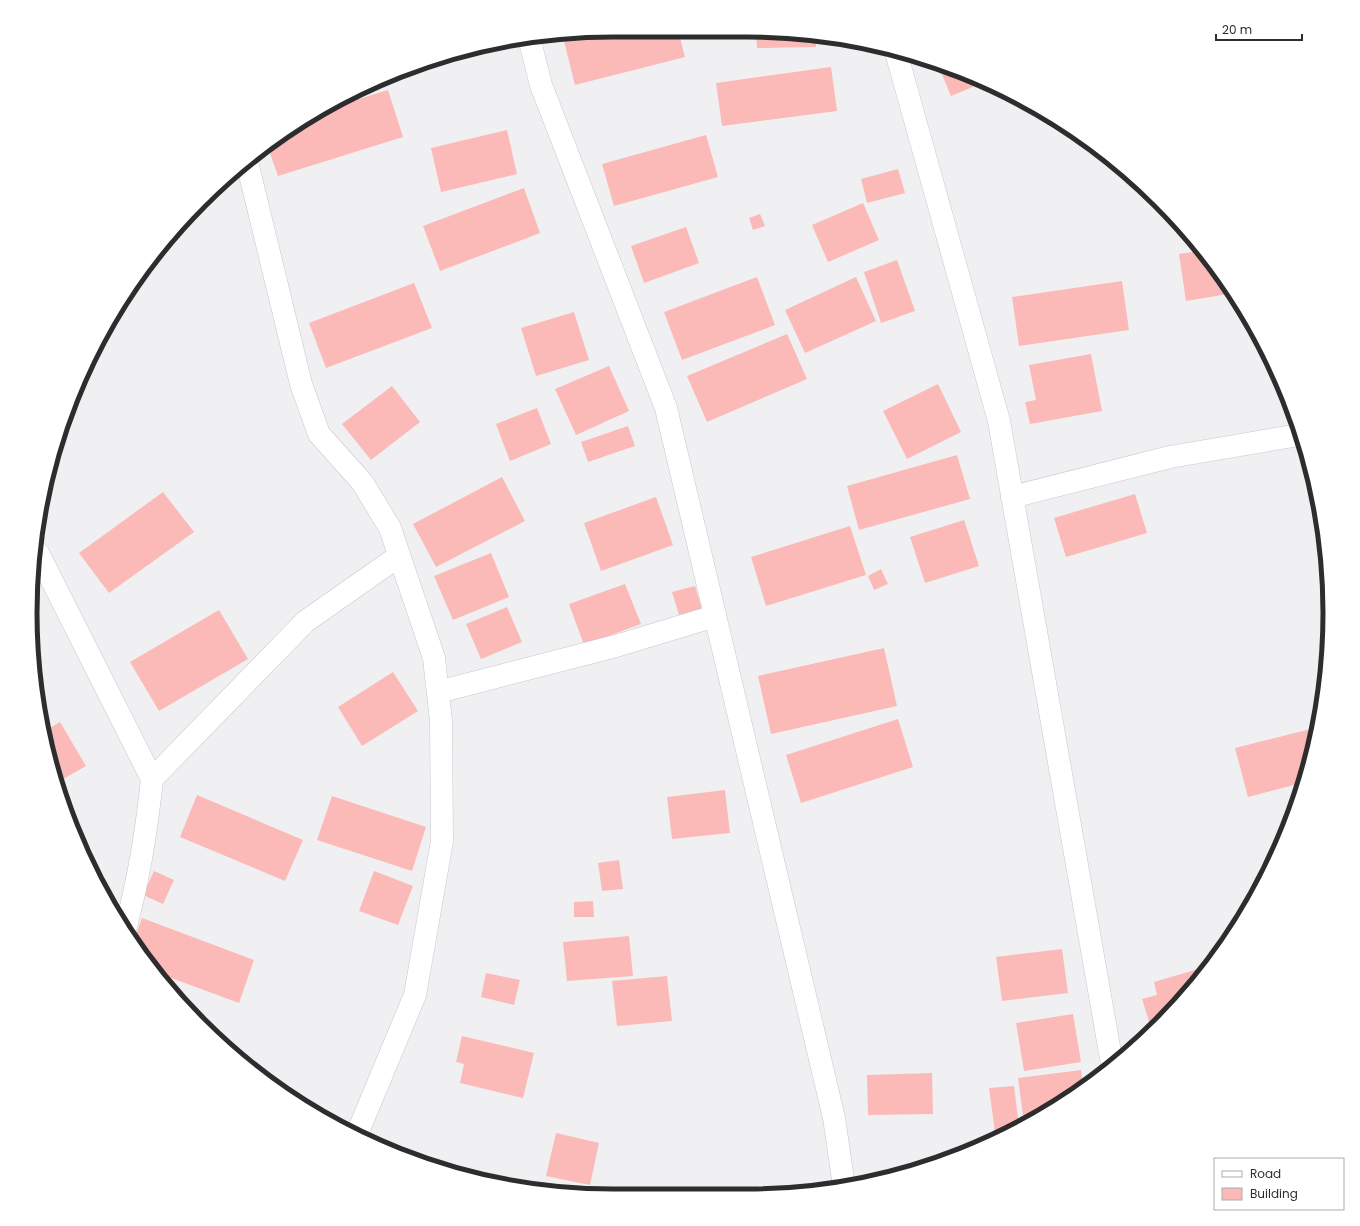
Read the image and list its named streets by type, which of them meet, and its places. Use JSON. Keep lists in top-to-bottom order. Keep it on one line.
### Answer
{"legend":["Road","Building"],"scale_bar":"20 m"}
